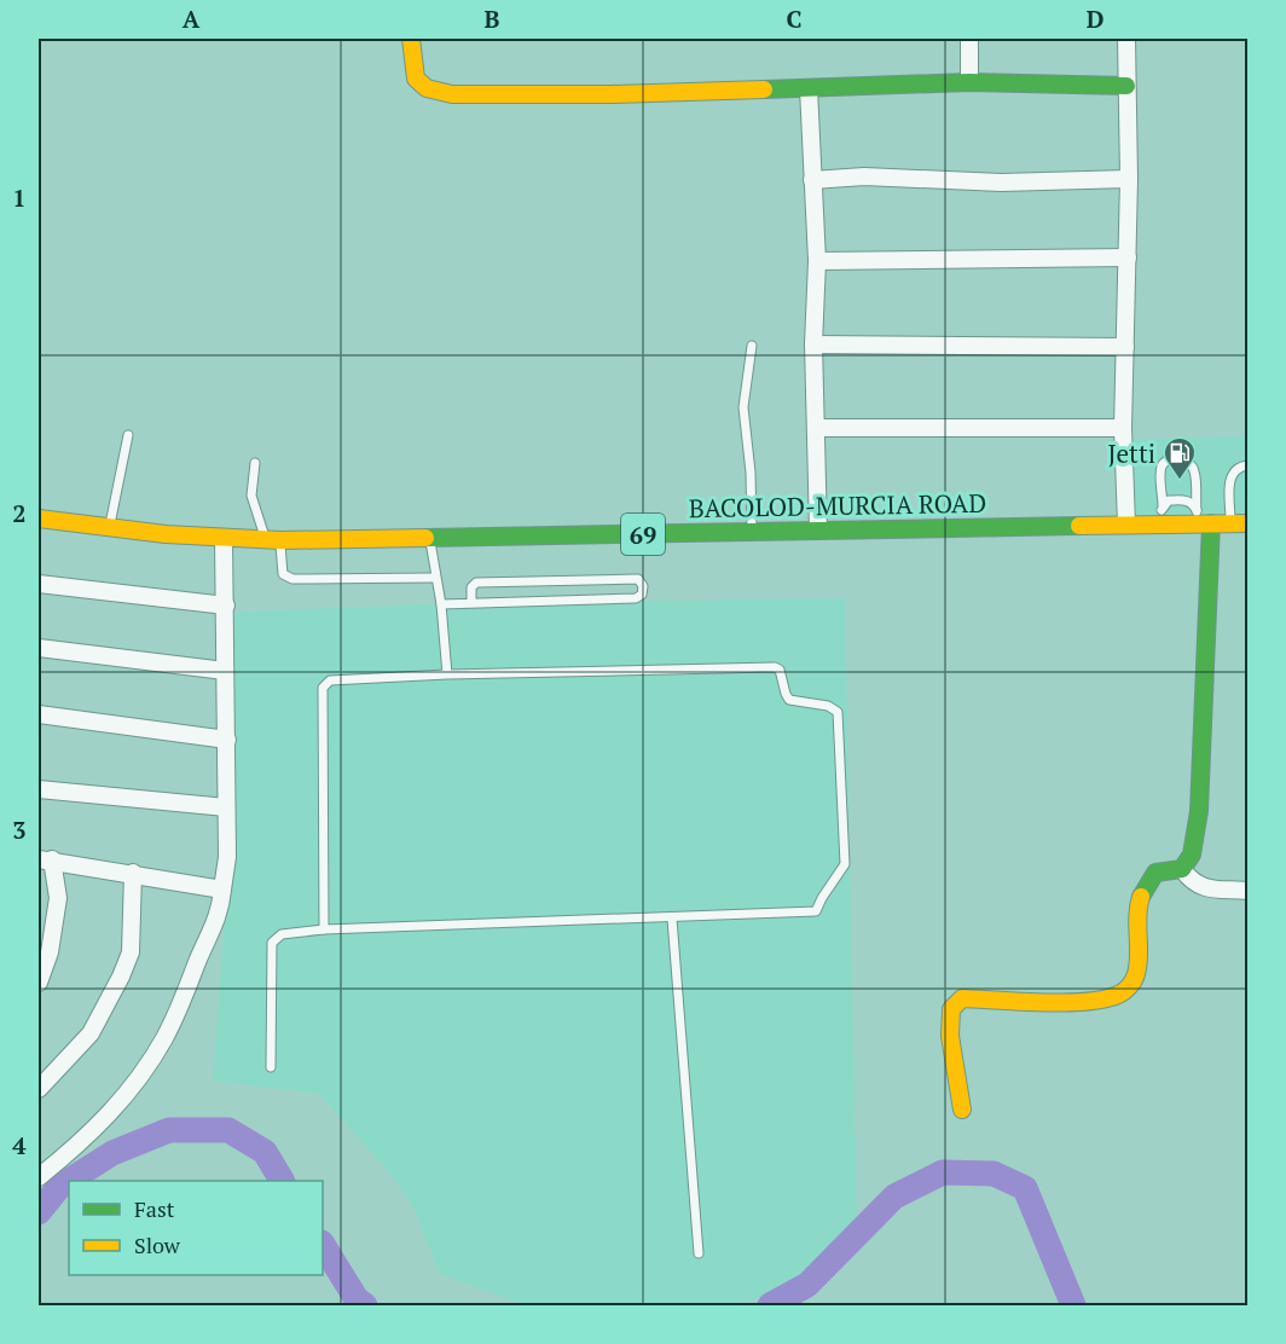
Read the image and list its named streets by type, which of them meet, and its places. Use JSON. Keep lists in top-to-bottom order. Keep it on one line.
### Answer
{"streets":{"street":["BACOLOD-MURCIA ROAD","69"]},"places":{"fuel station":["Jetti"]},"legend":["Fast","Slow"],"grid":{"columns":["A","B","C","D"],"rows":["1","2","3","4"]}}
